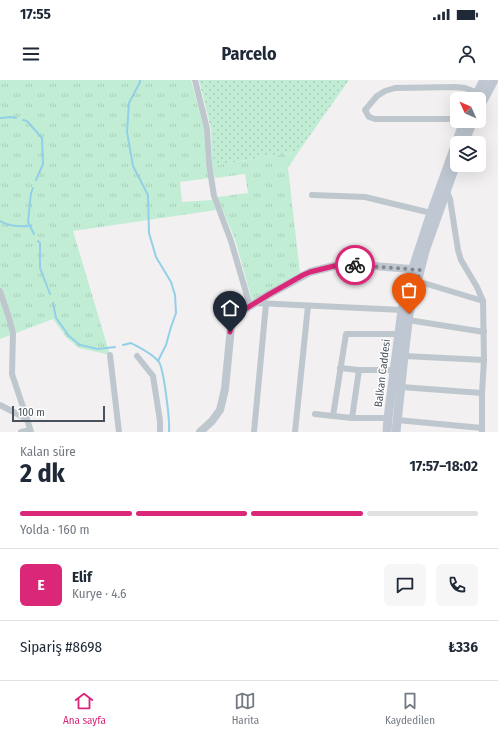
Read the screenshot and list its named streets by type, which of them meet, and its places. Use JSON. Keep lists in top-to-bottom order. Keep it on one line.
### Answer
{"streets":{"main road":["Balkan Caddesi"]},"scale_bar":"100 m","north":"top left","page":{"status":"17:55","header":"Parcelo","scale":"100 m","heading":["2 dk","Kalan süre","17:57–18:02"],"panel":["Elif","Kurye · 4.6","Sipariş #8698","₺336"],"bar":"Yolda · 160 m","round":"E","tabs":["Ana sayfa","Harita","Kaydedilen"]}}
